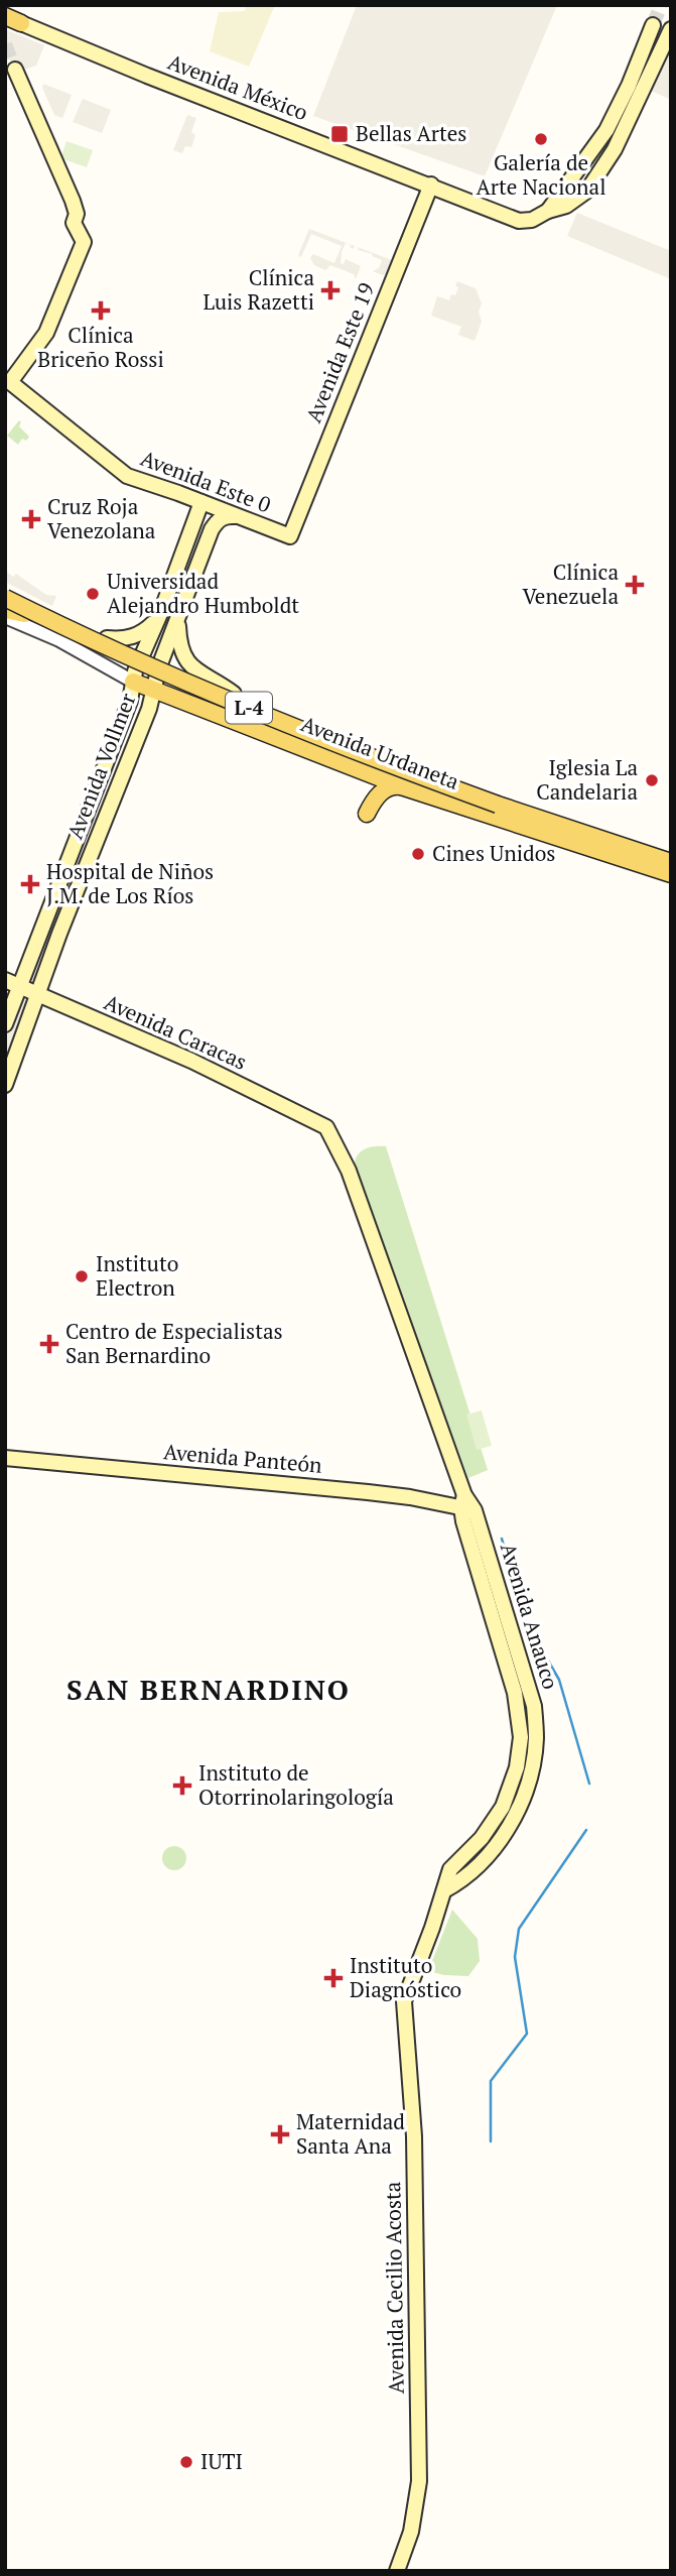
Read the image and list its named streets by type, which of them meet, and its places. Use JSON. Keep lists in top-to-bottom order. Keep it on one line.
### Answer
{"streets":{"main road":["Avenida México","Avenida Este 19","Avenida Este 0","L-4","Avenida Urdaneta","Avenida Vollmer","Avenida Caracas","Avenida Panteón","Avenida Anauco","Avenida Cecilio Acosta"]},"crossings":[["Avenida México","Avenida Este 19"],["Avenida Este 19","Avenida Este 0"],["Avenida Este 0","Avenida Vollmer"],["L-4","Avenida Urdaneta"],["Avenida Urdaneta","Avenida Vollmer"],["Avenida Vollmer","Avenida Caracas"],["Avenida Caracas","Avenida Anauco"],["Avenida Panteón","Avenida Anauco"],["Avenida Anauco","Avenida Cecilio Acosta"]],"districts":["SAN BERNARDINO"],"places":{"transit":["Bellas Artes"],"other":["Galería de Arte Nacional","Universidad Alejandro Humboldt","Iglesia La Candelaria","Cines Unidos","Instituto Electron","IUTI"],"health":["Clínica Luis Razetti","Clínica Briceño Rossi","Cruz Roja Venezolana","Clínica Venezuela","Hospital de Niños J.M. de Los Ríos","Centro de Especialistas San Bernardino","Instituto de Otorrinolaringología","Instituto Diagnóstico","Maternidad Santa Ana"]}}
